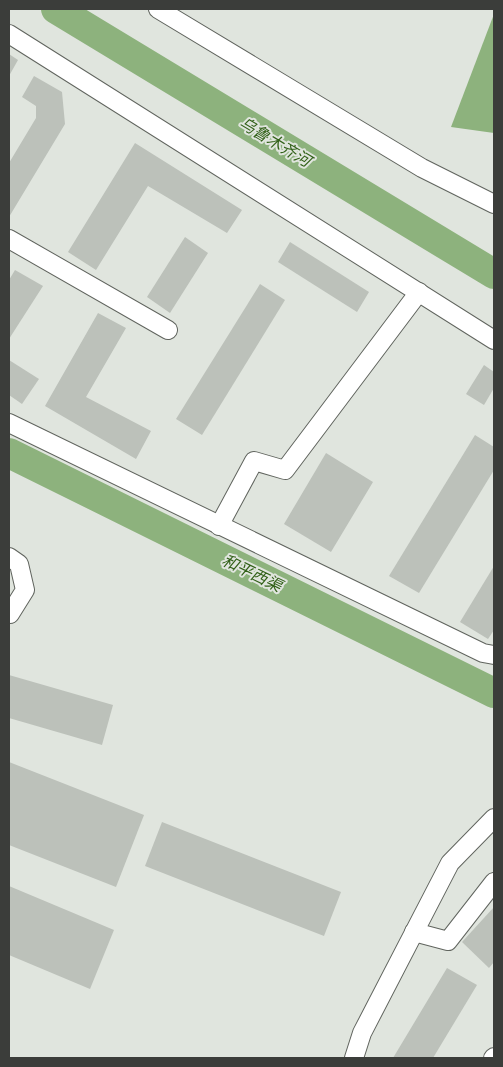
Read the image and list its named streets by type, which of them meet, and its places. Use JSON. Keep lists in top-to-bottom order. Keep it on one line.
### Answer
{"water":["乌鲁木齐河","和平西渠"]}
